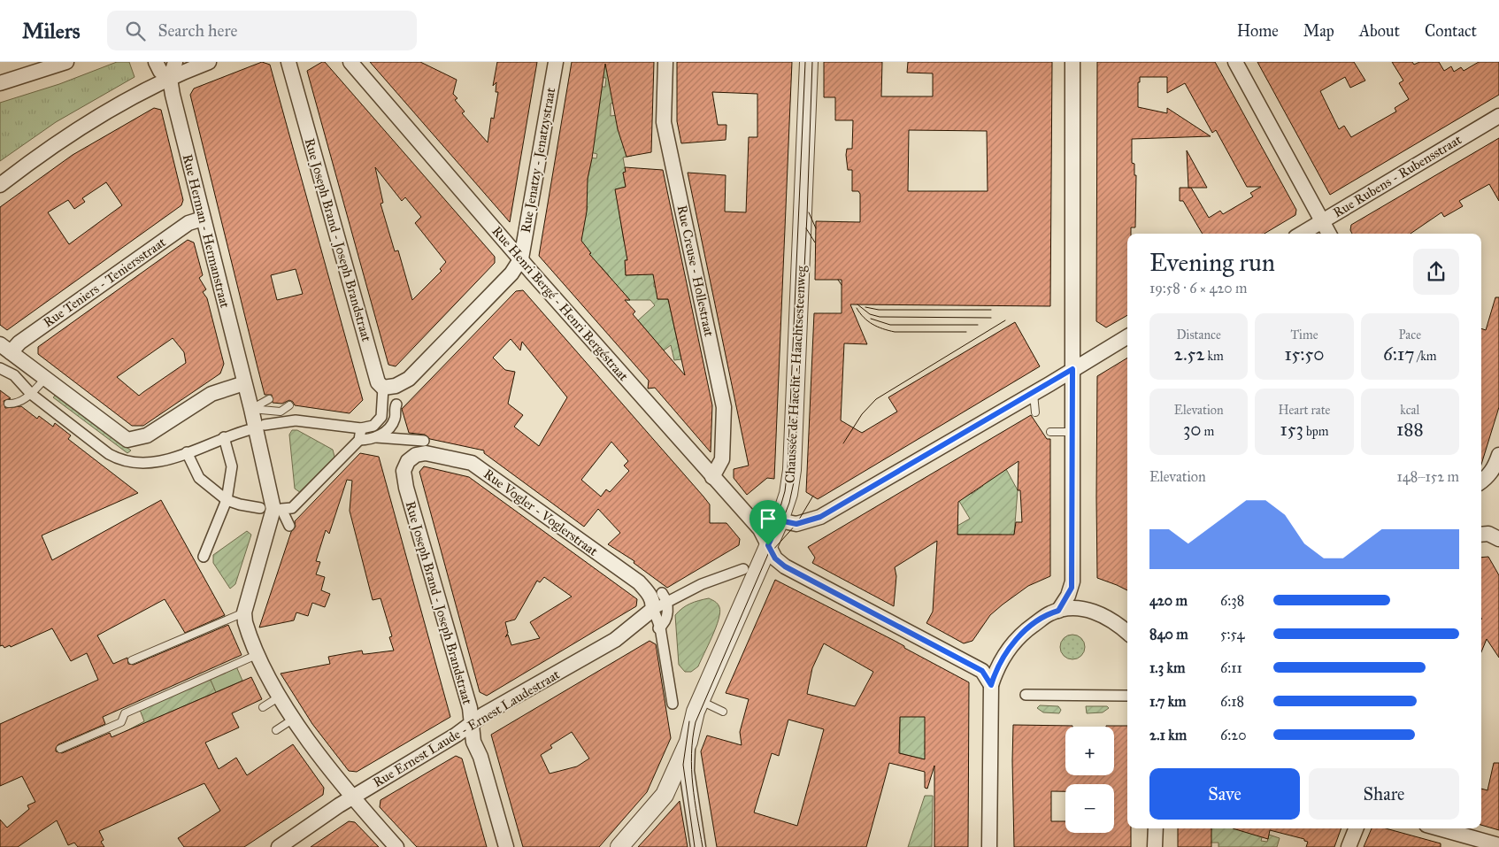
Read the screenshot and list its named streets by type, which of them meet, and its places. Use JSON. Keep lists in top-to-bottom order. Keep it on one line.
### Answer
{"streets":{"street":["Rue Jenatzy - Jenatzystraat","Rue Rubens - Rubensstraat","Rue Herman - Hermanstraat","Rue Joseph Brand - Joseph Brandstraat","Rue Creuse - Hollestraat","Rue Teniers - Teniersstraat","Rue Henri Bergé - Henri Bergéstraat","Chaussée de Haecht - Haachtsesteenweg","Rue Vogler - Voglerstraat","Rue Ernest Laude - Ernest Laudestraat"]},"crossings":[["Rue Jenatzy - Jenatzystraat","Rue Henri Bergé - Henri Bergéstraat"],["Rue Herman - Hermanstraat","Rue Teniers - Teniersstraat"],["Rue Joseph Brand - Joseph Brandstraat","Rue Vogler - Voglerstraat"],["Rue Joseph Brand - Joseph Brandstraat","Rue Ernest Laude - Ernest Laudestraat"],["Rue Creuse - Hollestraat","Rue Henri Bergé - Henri Bergéstraat"],["Rue Henri Bergé - Henri Bergéstraat","Chaussée de Haecht - Haachtsesteenweg"],["Rue Vogler - Voglerstraat","Rue Ernest Laude - Ernest Laudestraat"]],"page":{"header":"Milers","search":"Search here","nav":["Home","Map","About","Contact"],"heading":["Evening run","19:58 · 6 × 420 m"],"stats":[["Distance","2.52 km"],["Time","15:50"],["Pace","6:17 /km"],["Elevation","30 m"],["Heart rate","153 bpm"],["kcal","188"]],"chart":["Elevation","148–152 m"],"list":[{"name":"420 m","note":"6:38"},{"name":"840 m","note":"5:54"},{"name":"1.3 km","note":"6:11"},{"name":"1.7 km","note":"6:18"},{"name":"2.1 km","note":"6:20"}],"map_buttons":["+","−"],"buttons":["Save","Share"]}}
